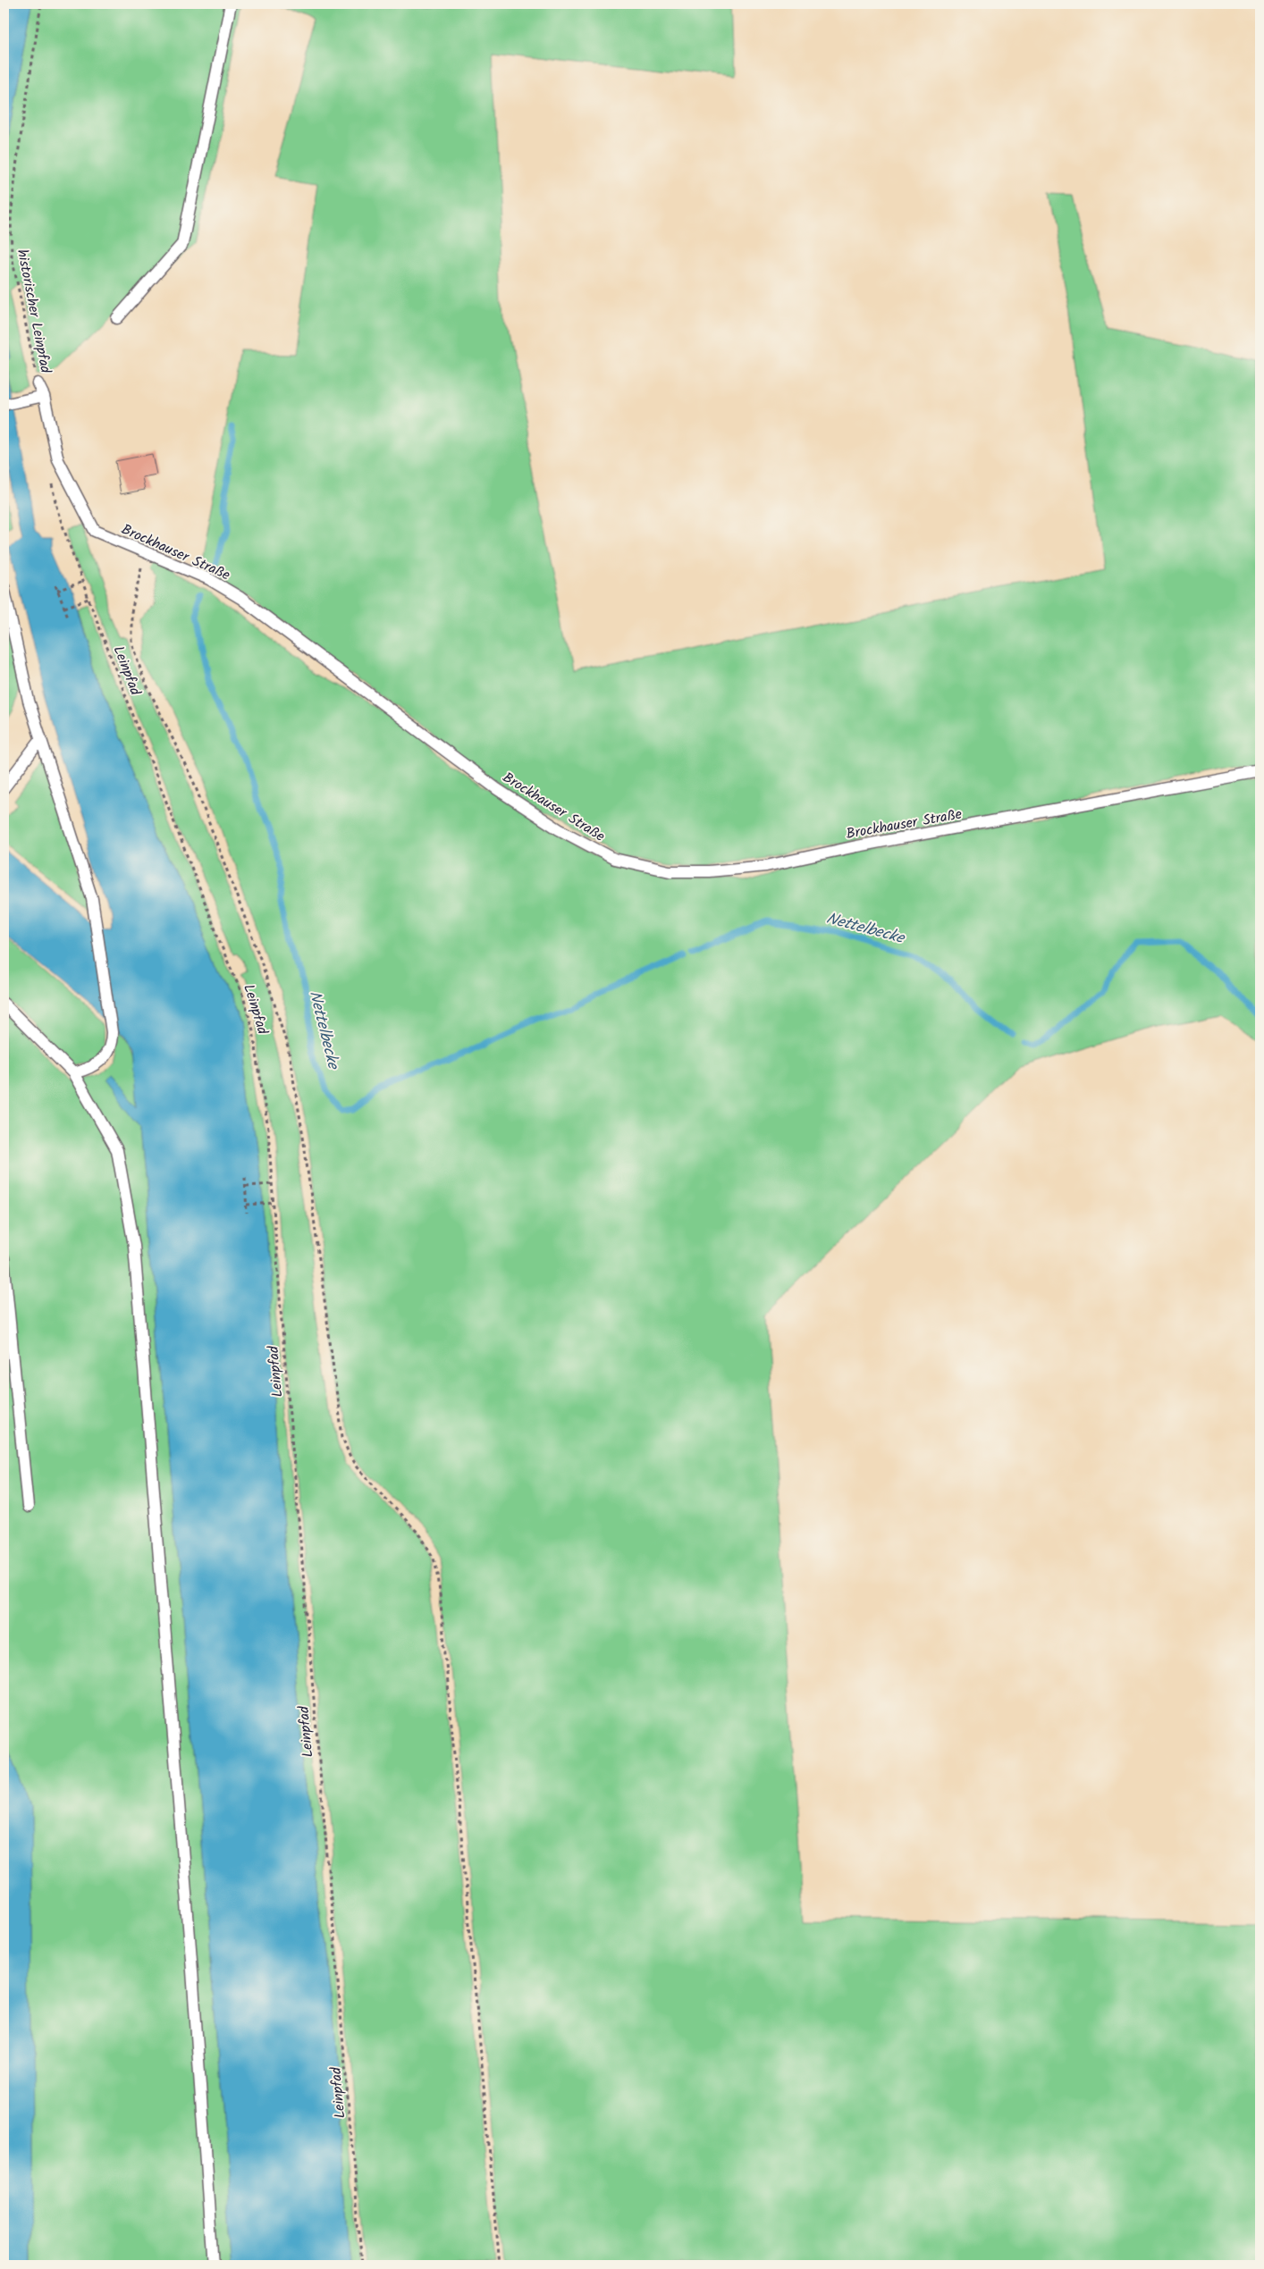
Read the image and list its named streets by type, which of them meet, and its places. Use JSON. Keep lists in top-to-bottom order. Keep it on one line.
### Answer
{"streets":{"lane":["Brockhauser Straße"],"path":["historischer Leinpfad","Leinpfad"]},"crossings":[["historischer Leinpfad","Brockhauser Straße"]],"water":["Nettelbecke"]}
